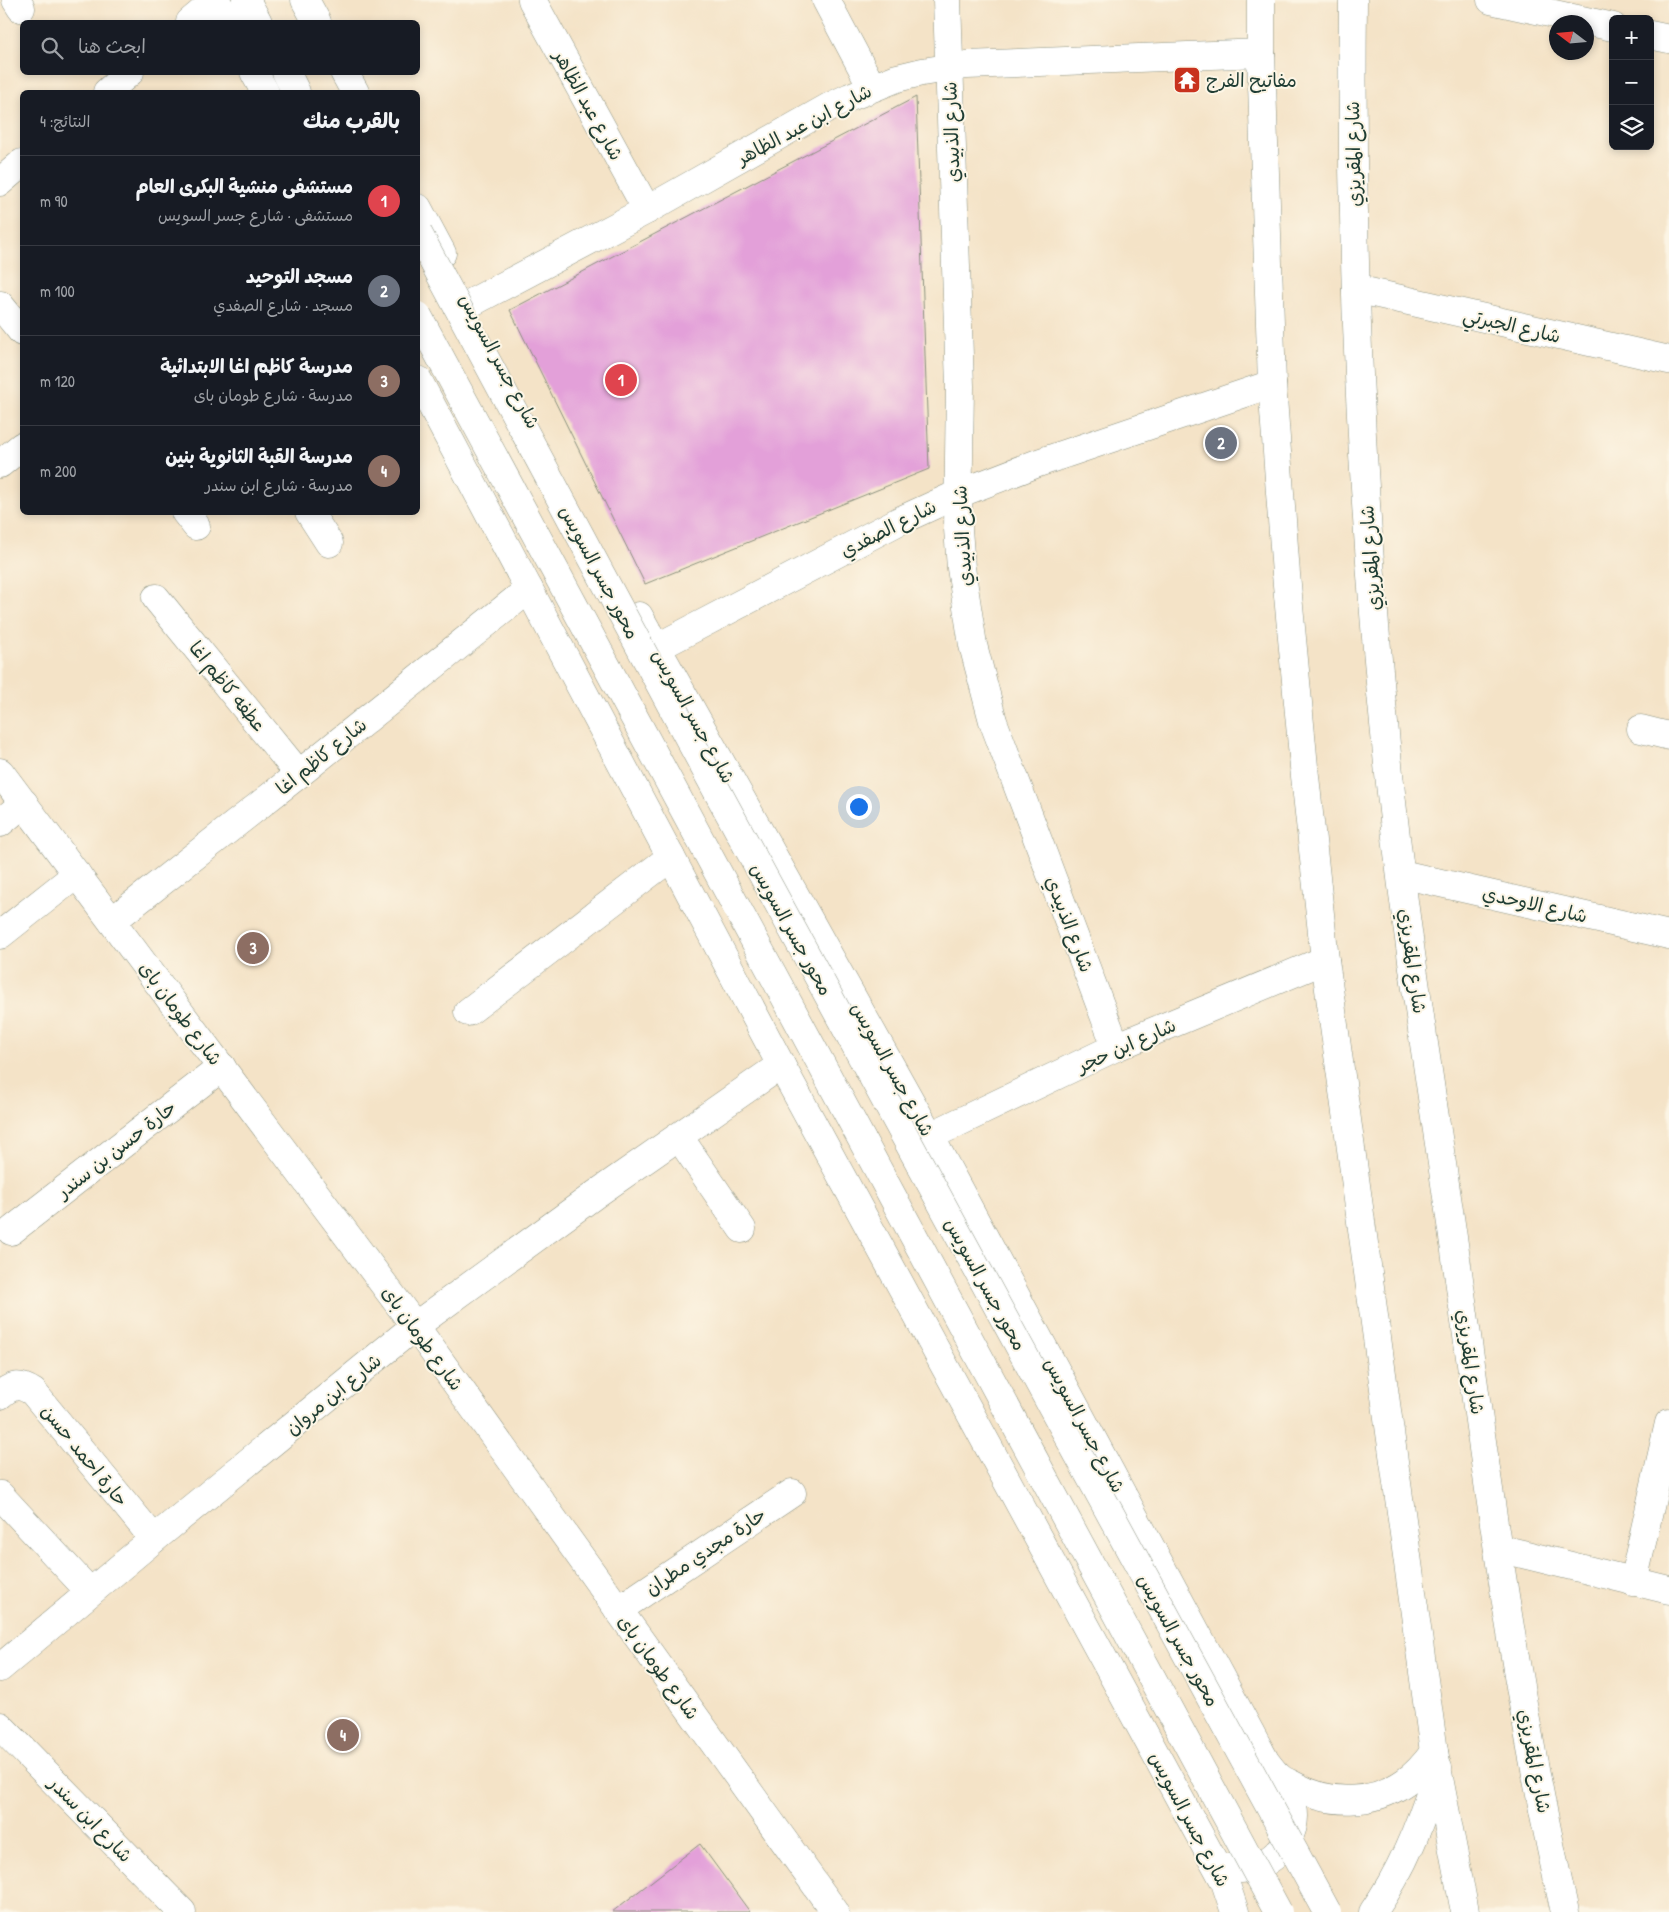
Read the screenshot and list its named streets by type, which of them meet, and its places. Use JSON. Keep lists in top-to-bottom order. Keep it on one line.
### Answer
{"streets":{"main road":["شارع عبد الظاهر","شارع ابن عبد الظاهر","شارع الذبيدي","شارع المقريزي","شارع الجبرتي","شارع جسر السويس","شارع الصفدي","محور جسر السويس","عطفه كاظم اغا","شارع كاظم اغا","شارع الاوحدي","شارع طومان باى","شارع ابن حجر","حارة حسن بن سندر","شارع ابن مروان","حارة احمد حسن","حارة مجدي مطران","شارع ابن سندر"]},"crossings":[["شارع عبد الظاهر","شارع ابن عبد الظاهر"],["شارع ابن عبد الظاهر","شارع الذبيدي"],["شارع ابن عبد الظاهر","شارع جسر السويس"],["شارع الذبيدي","شارع الصفدي"],["شارع الذبيدي","شارع ابن حجر"],["شارع المقريزي","شارع الجبرتي"],["شارع المقريزي","شارع الاوحدي"],["شارع جسر السويس","شارع الصفدي"],["شارع جسر السويس","شارع كاظم اغا"],["شارع جسر السويس","شارع ابن حجر"],["شارع جسر السويس","شارع ابن مروان"],["عطفه كاظم اغا","شارع كاظم اغا"],["شارع كاظم اغا","شارع طومان باى"],["شارع طومان باى","حارة حسن بن سندر"],["شارع طومان باى","شارع ابن مروان"],["شارع طومان باى","حارة مجدي مطران"],["شارع ابن مروان","حارة احمد حسن"]],"places":{"temple":["مفاتيح الفرج"]},"north":"left","page":{"map_buttons":["+","−"],"search":"ابحث هنا","heading":["بالقرب منك","النتائج: 4"],"list":[{"mark":"1","name":"مستشفى منشية البكرى العام","note":"مستشفى · شارع جسر السويس","value":"90 m"},{"mark":"2","name":"مسجد التوحيد","note":"مسجد · شارع الصفدي","value":"100 m"},{"mark":"3","name":"مدرسة كاظم اغا الابتدائية","note":"مدرسة · شارع طومان باى","value":"120 m"},{"mark":"4","name":"مدرسة القبة الثانوية بنين","note":"مدرسة · شارع ابن سندر","value":"200 m"}],"pins":["1","2","3","4"]}}
